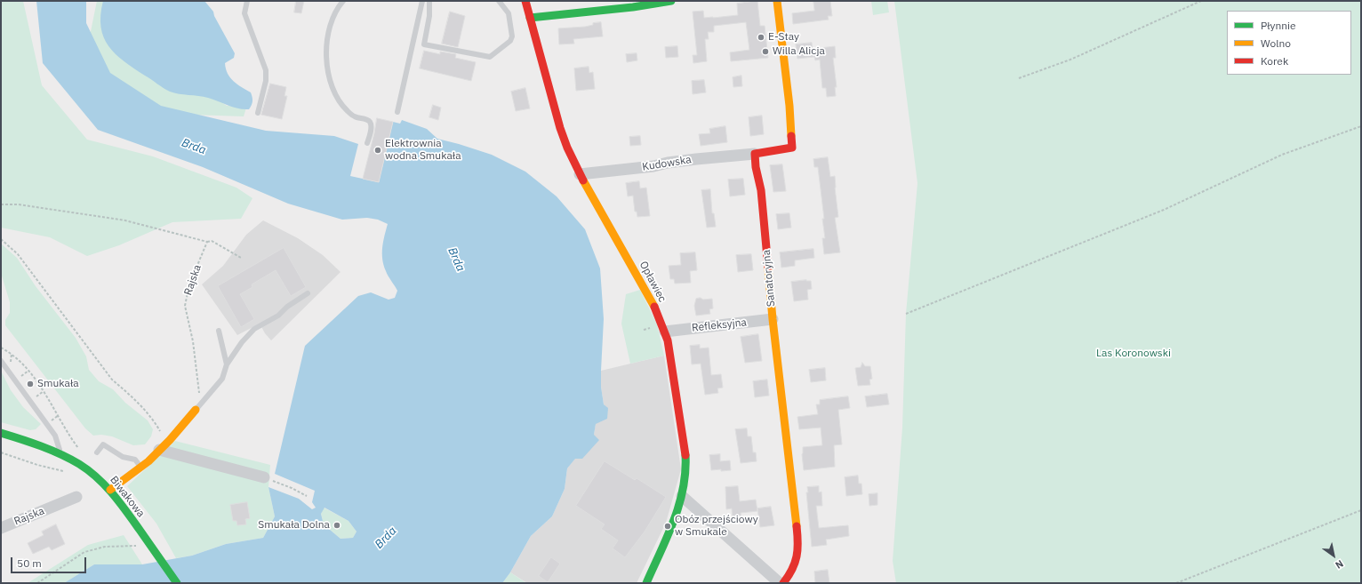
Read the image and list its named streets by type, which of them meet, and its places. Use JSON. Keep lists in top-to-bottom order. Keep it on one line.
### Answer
{"streets":{"street":["Kudowska","Sanatoryjna","Rajska","Opławiec","Refleksyjna","Biwakowa"]},"crossings":[["Kudowska","Sanatoryjna"],["Kudowska","Opławiec"],["Sanatoryjna","Refleksyjna"],["Opławiec","Refleksyjna"]],"water":["Brda"],"parks":["Las Koronowski"],"places":["E-Stay","Willa Alicja","Elektrownia wodna Smukała","Smukała","Smukała Dolna","Obóz przejściowy w Smukale"],"legend":["Płynnie","Wolno","Korek"],"scale_bar":"50 m","north":"bottom right"}
